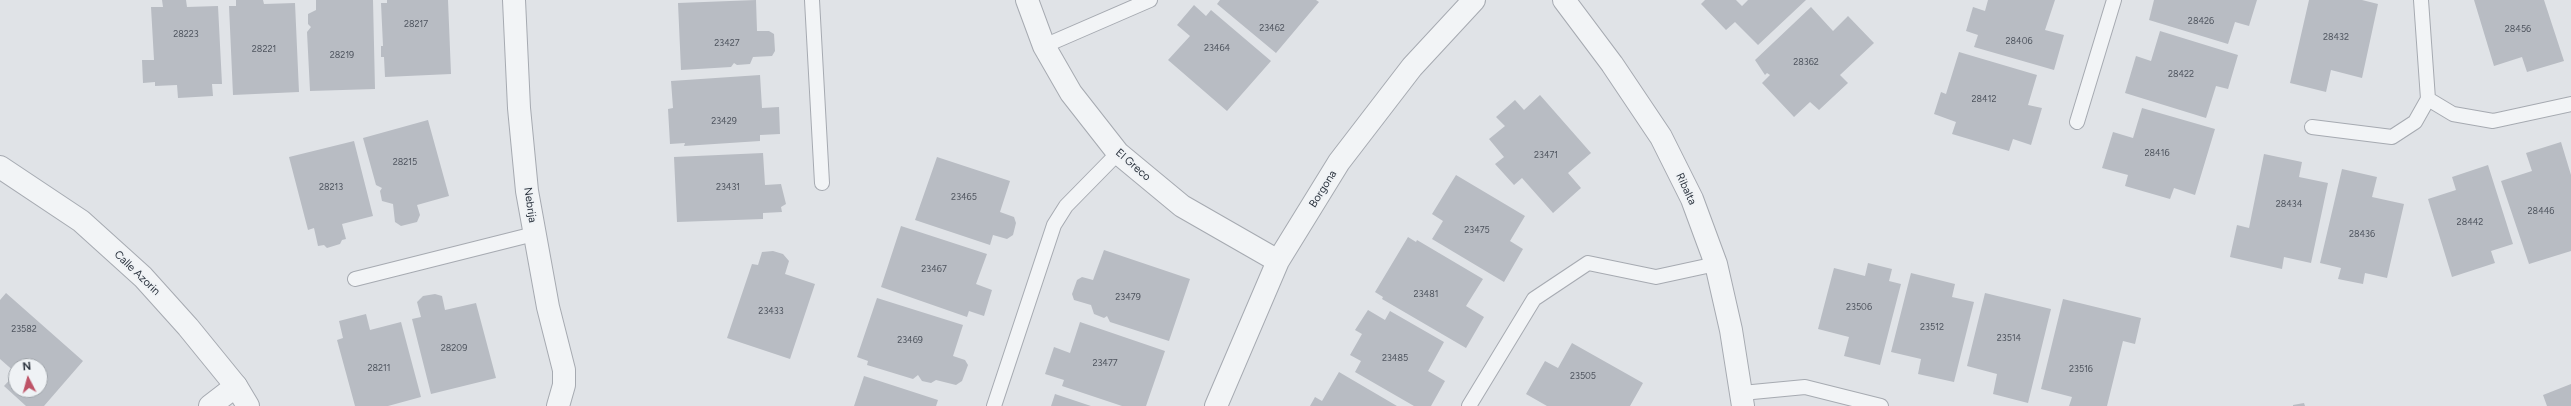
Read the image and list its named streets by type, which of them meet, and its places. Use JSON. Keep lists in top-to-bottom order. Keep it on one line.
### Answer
{"streets":{"street":["El Greco","Borgona","Ribalta","Nebrija","Calle Azorin"]},"crossings":[["El Greco","Borgona"]],"house_numbers":["28426","28217","23462","28456","28223","28432","28406","23427","23464","28221","28219","28362","28422","28412","23429","28416","23471","28215","28213","23431","23465","28434","28446","28442","23475","28436","23467","23481","23479","23506","23433","23512","23582","23514","23469","28209","23485","23477","28211","23516","23505"],"north":"top"}
